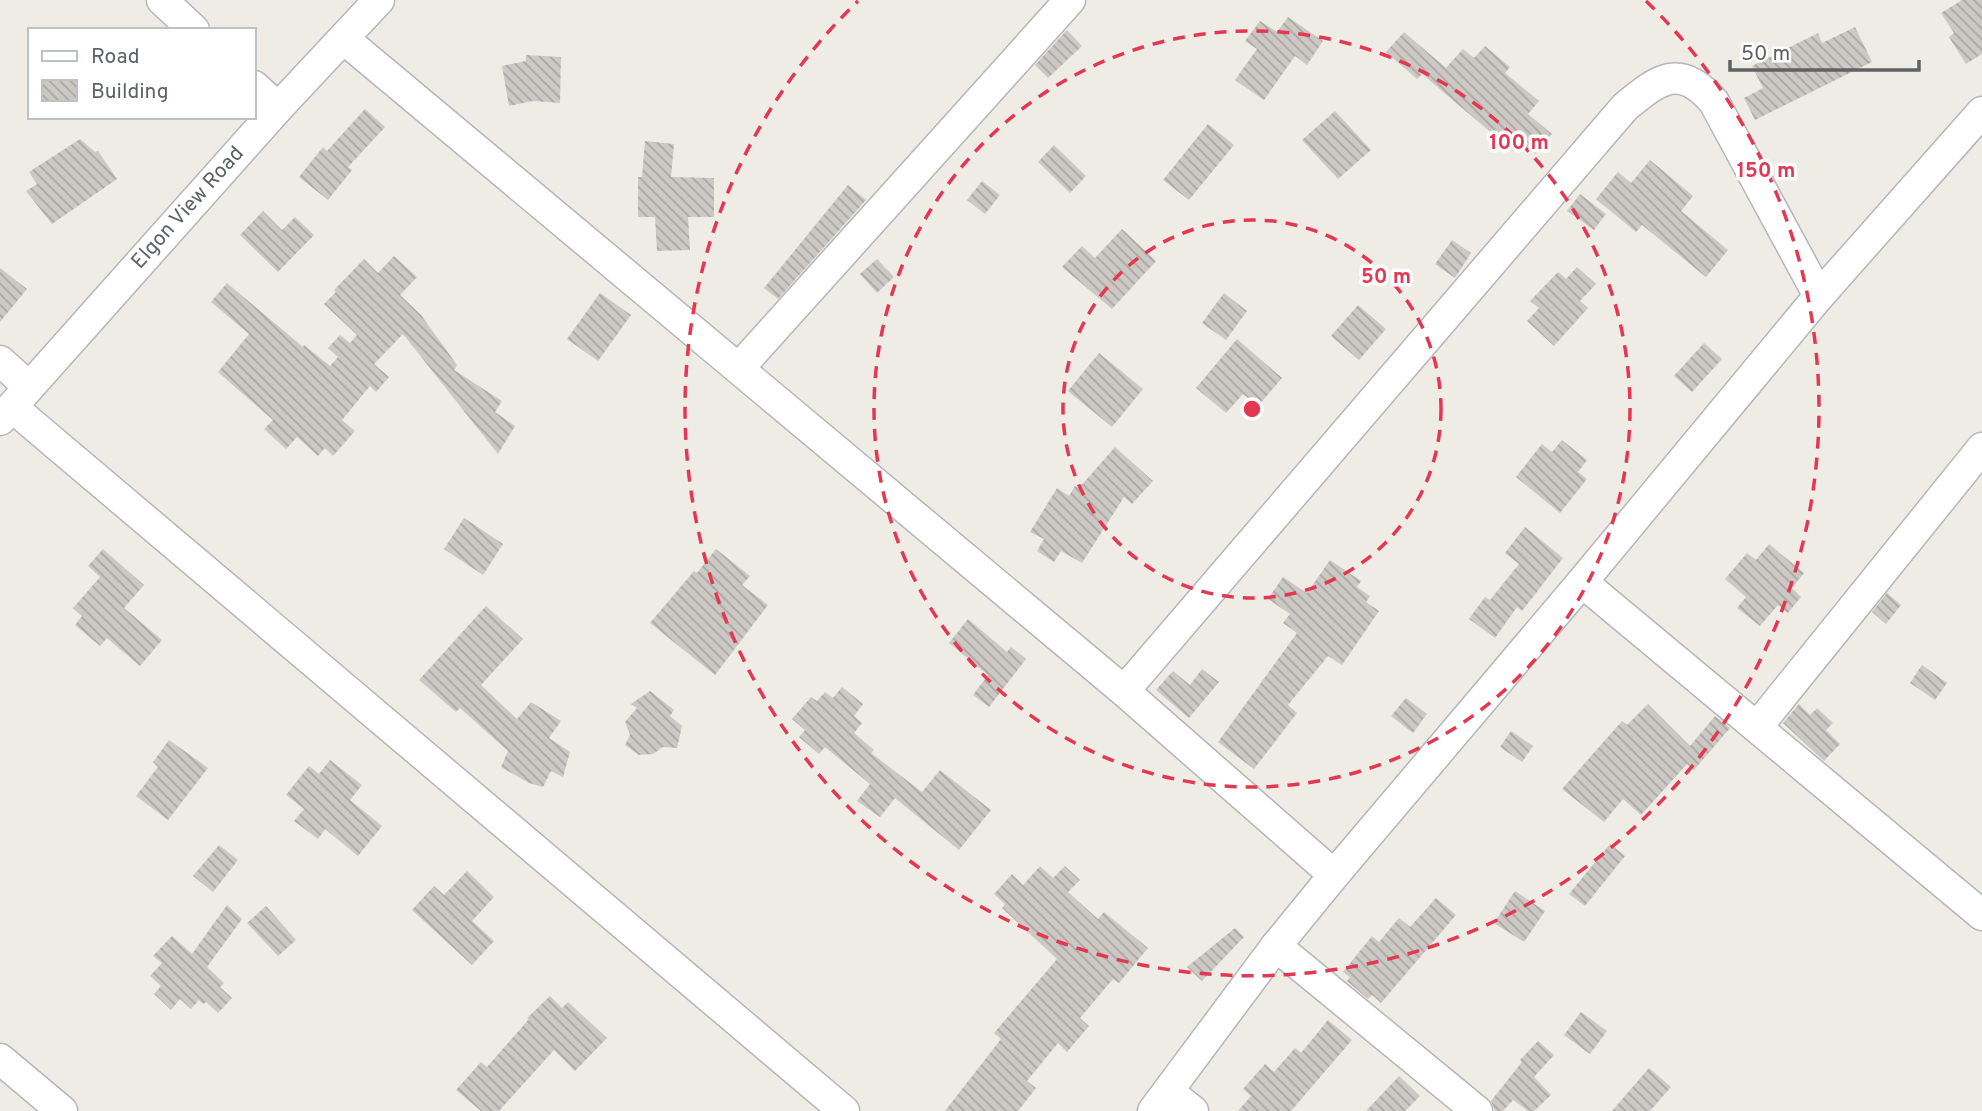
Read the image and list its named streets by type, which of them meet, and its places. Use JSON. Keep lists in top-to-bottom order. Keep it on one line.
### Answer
{"streets":{"street":["Elgon View Road"]},"legend":["Road","Building"],"scale_bar":"50 m","rings":["100 m","150 m","50 m"]}
